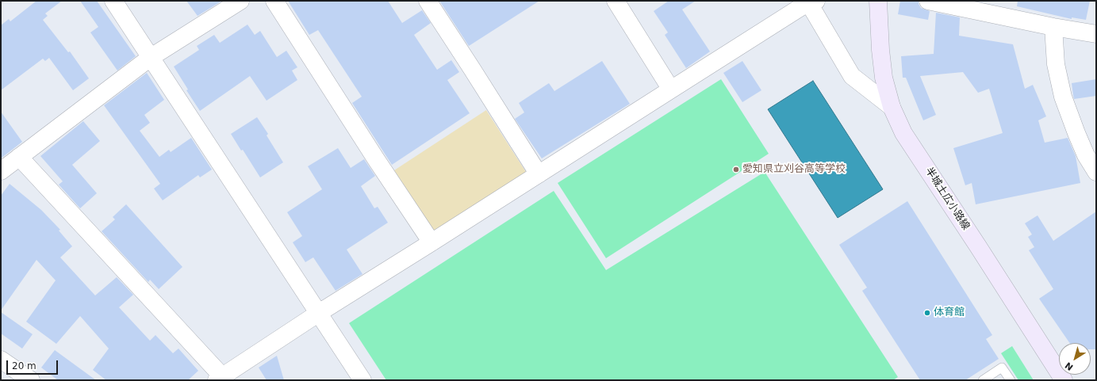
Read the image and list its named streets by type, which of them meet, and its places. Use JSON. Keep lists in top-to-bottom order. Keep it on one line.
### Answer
{"streets":{"main road":["半城土広小路線"]},"places":["愛知県立刈谷高等学校","体育館"],"scale_bar":"20 m","north":"bottom left"}
